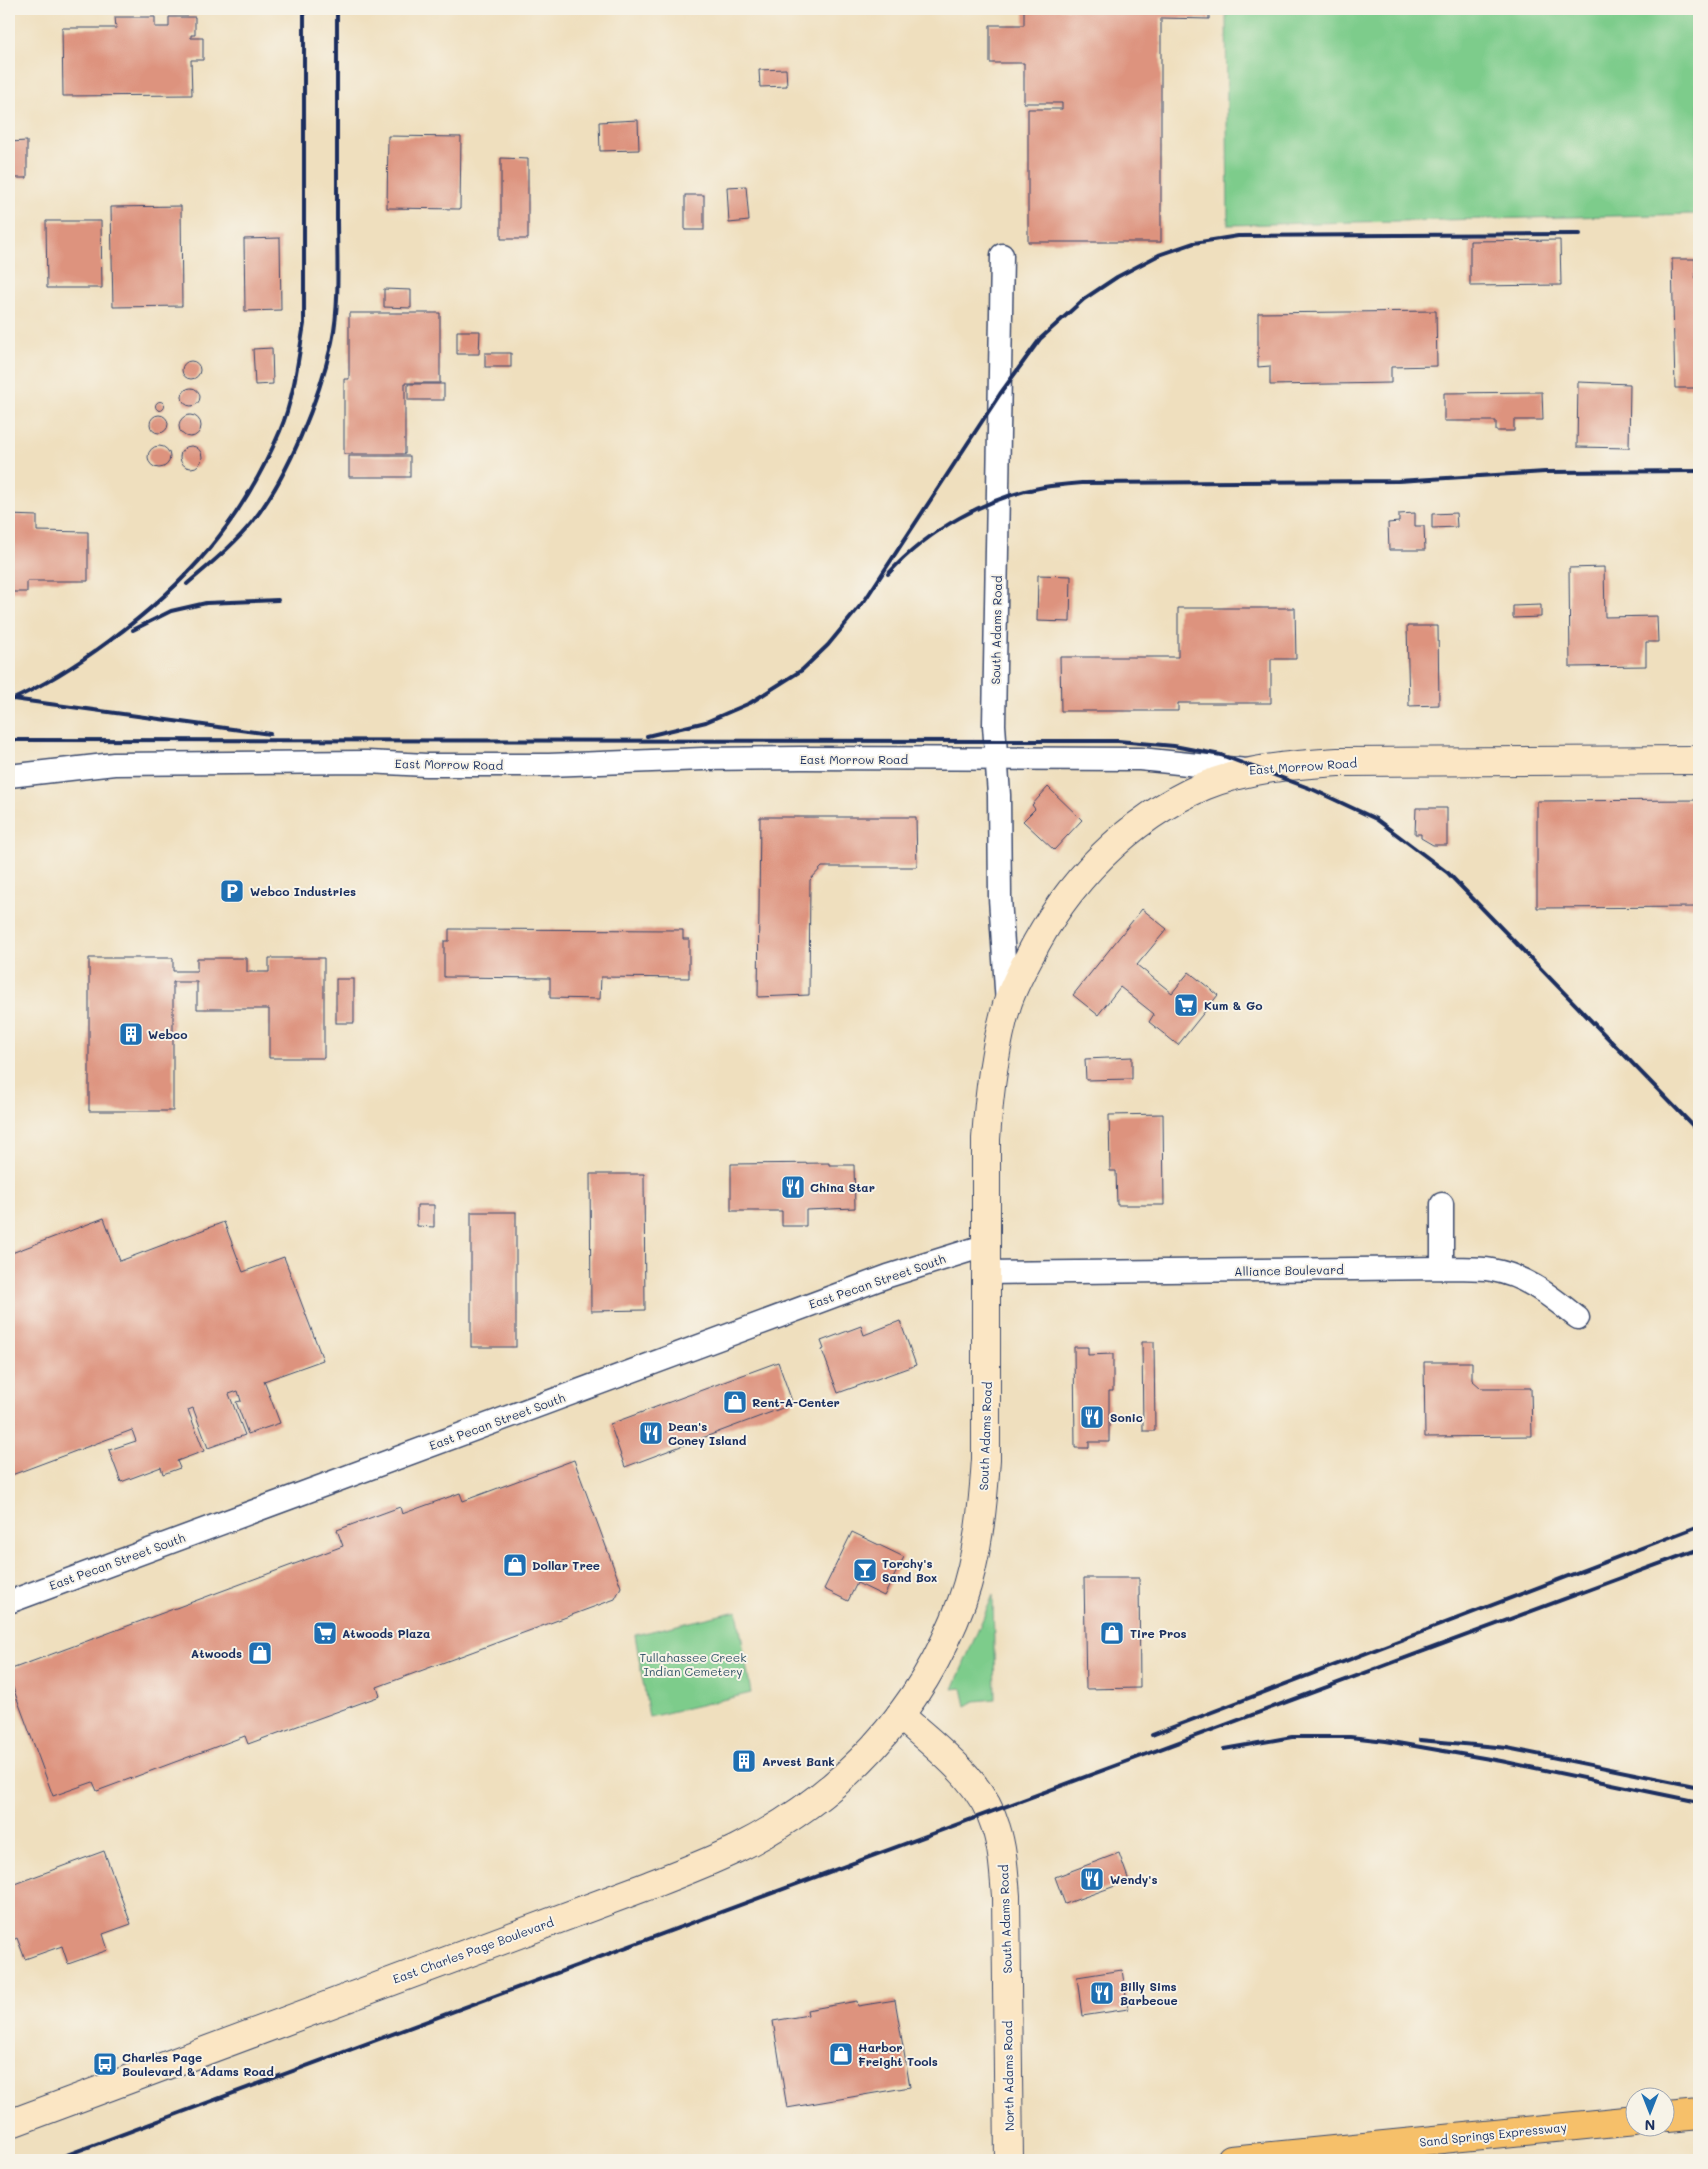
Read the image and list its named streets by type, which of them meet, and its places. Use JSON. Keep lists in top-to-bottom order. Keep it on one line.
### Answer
{"streets":{"highway":["Sand Springs Expressway"],"main road":["South Adams Road","East Morrow Road","East Charles Page Boulevard","North Adams Road"],"street":["Alliance Boulevard","East Pecan Street South"]},"crossings":[["South Adams Road","East Morrow Road"],["South Adams Road","Alliance Boulevard"],["South Adams Road","East Pecan Street South"],["South Adams Road","East Charles Page Boulevard"],["South Adams Road","North Adams Road"]],"parks":["Tullahassee Creek Indian Cemetery"],"places":{"parking":["Webco Industries"],"supermarket":["Kum & Go","Atwoods Plaza"],"building":["Webco","Arvest Bank"],"restaurant":["China Star","Sonic","Dean's Coney Island","Wendy's","Billy Sims Barbecue"],"shop":["Rent-A-Center","Dollar Tree","Tire Pros","Atwoods","Harbor Freight Tools"],"bar":["Torchy's Sand Box"],"bus stop":["Charles Page Boulevard & Adams Road"]},"north":"bottom"}
